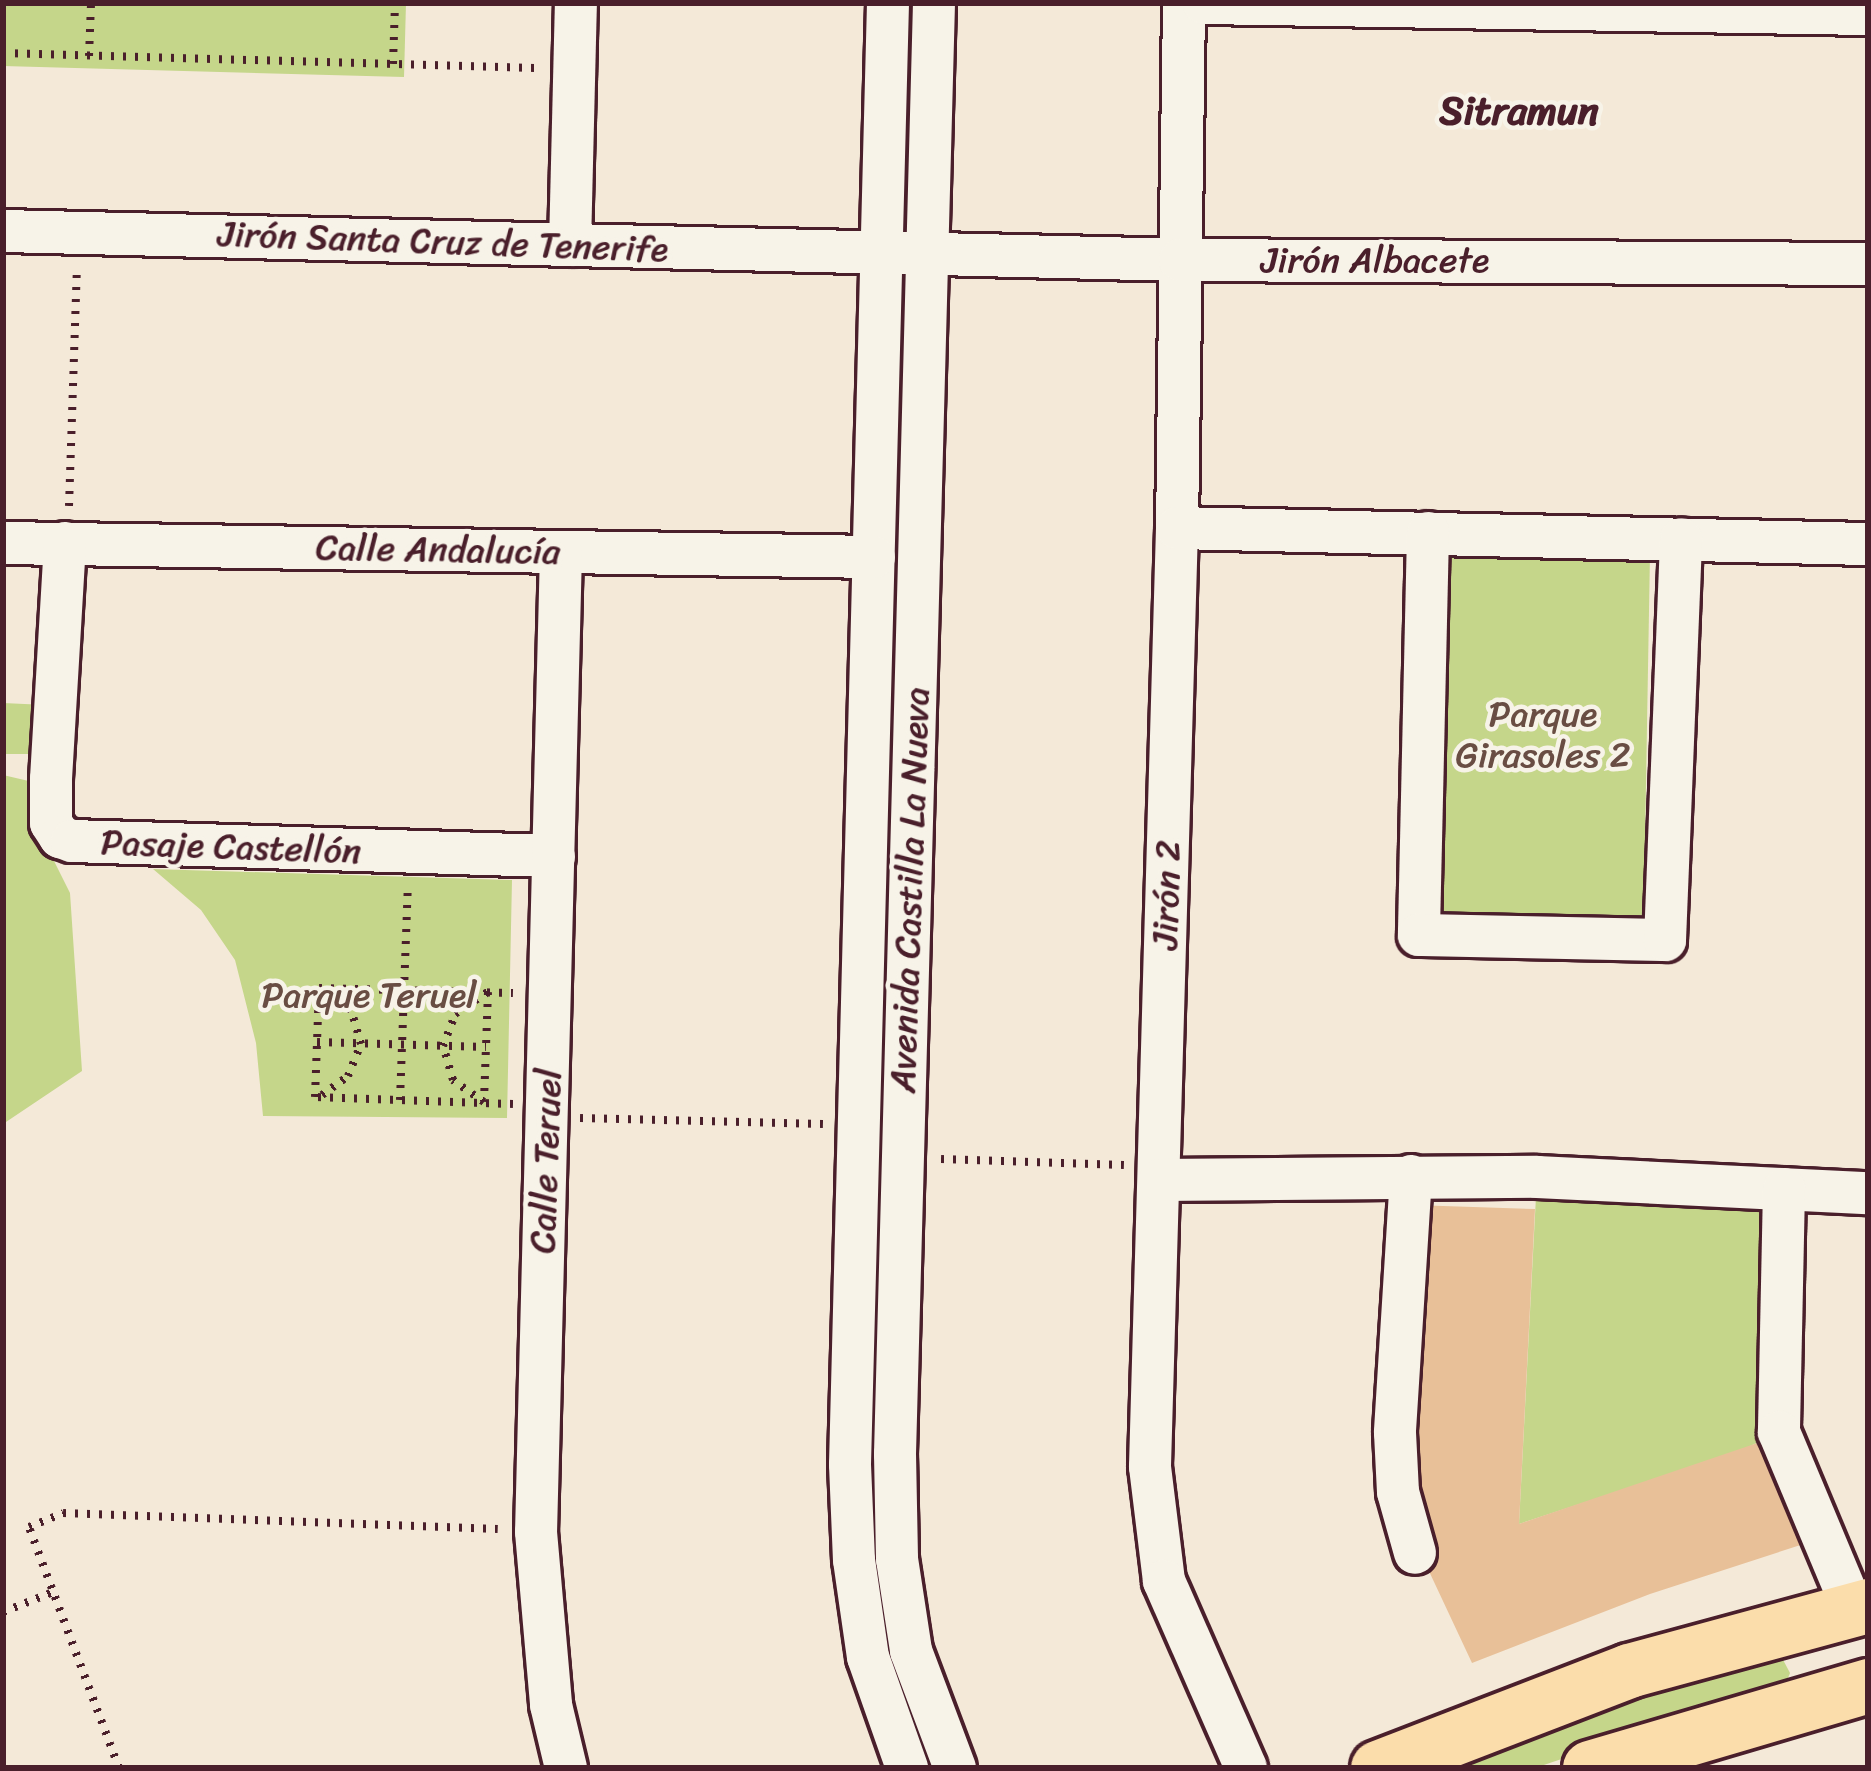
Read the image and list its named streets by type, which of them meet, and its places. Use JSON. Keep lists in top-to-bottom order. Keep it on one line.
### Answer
{"streets":{"street":["Jirón Santa Cruz de Tenerife","Jirón Albacete","Calle Andalucía","Pasaje Castellón","Avenida Castilla La Nueva","Jirón 2","Calle Teruel"]},"crossings":[["Jirón Santa Cruz de Tenerife","Jirón Albacete"],["Jirón Santa Cruz de Tenerife","Avenida Castilla La Nueva"],["Jirón Albacete","Avenida Castilla La Nueva"],["Jirón Albacete","Jirón 2"],["Calle Andalucía","Pasaje Castellón"],["Calle Andalucía","Avenida Castilla La Nueva"],["Calle Andalucía","Calle Teruel"],["Pasaje Castellón","Calle Teruel"]],"districts":["Sitramun"],"parks":["Parque Girasoles 2","Parque Teruel"]}
